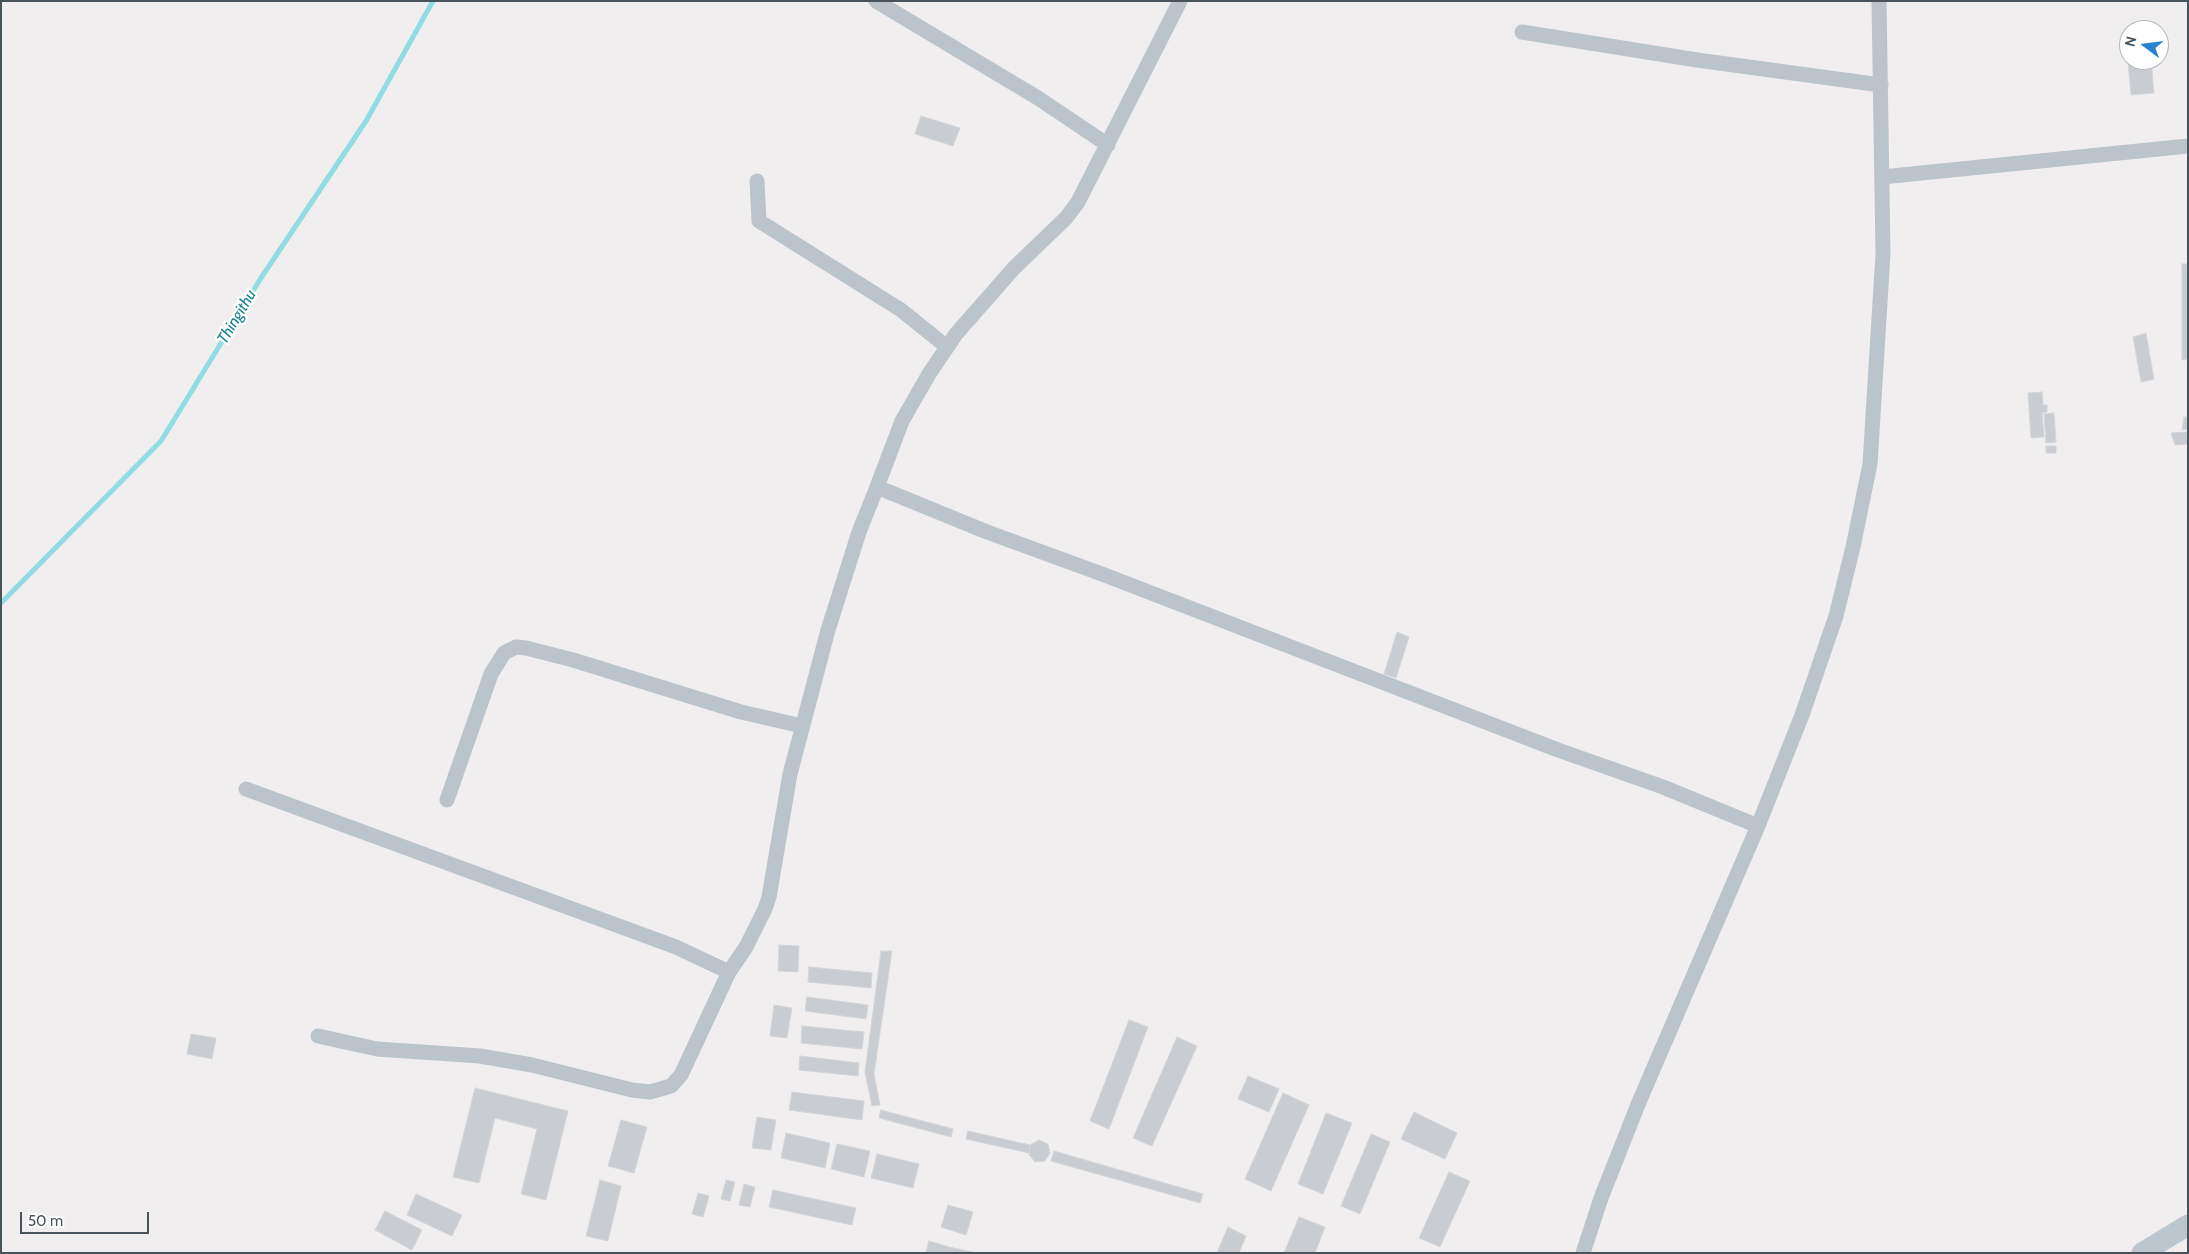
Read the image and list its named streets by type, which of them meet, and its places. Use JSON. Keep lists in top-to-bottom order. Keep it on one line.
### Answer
{"water":["Thingithu"],"scale_bar":"50 m","north":"left"}
